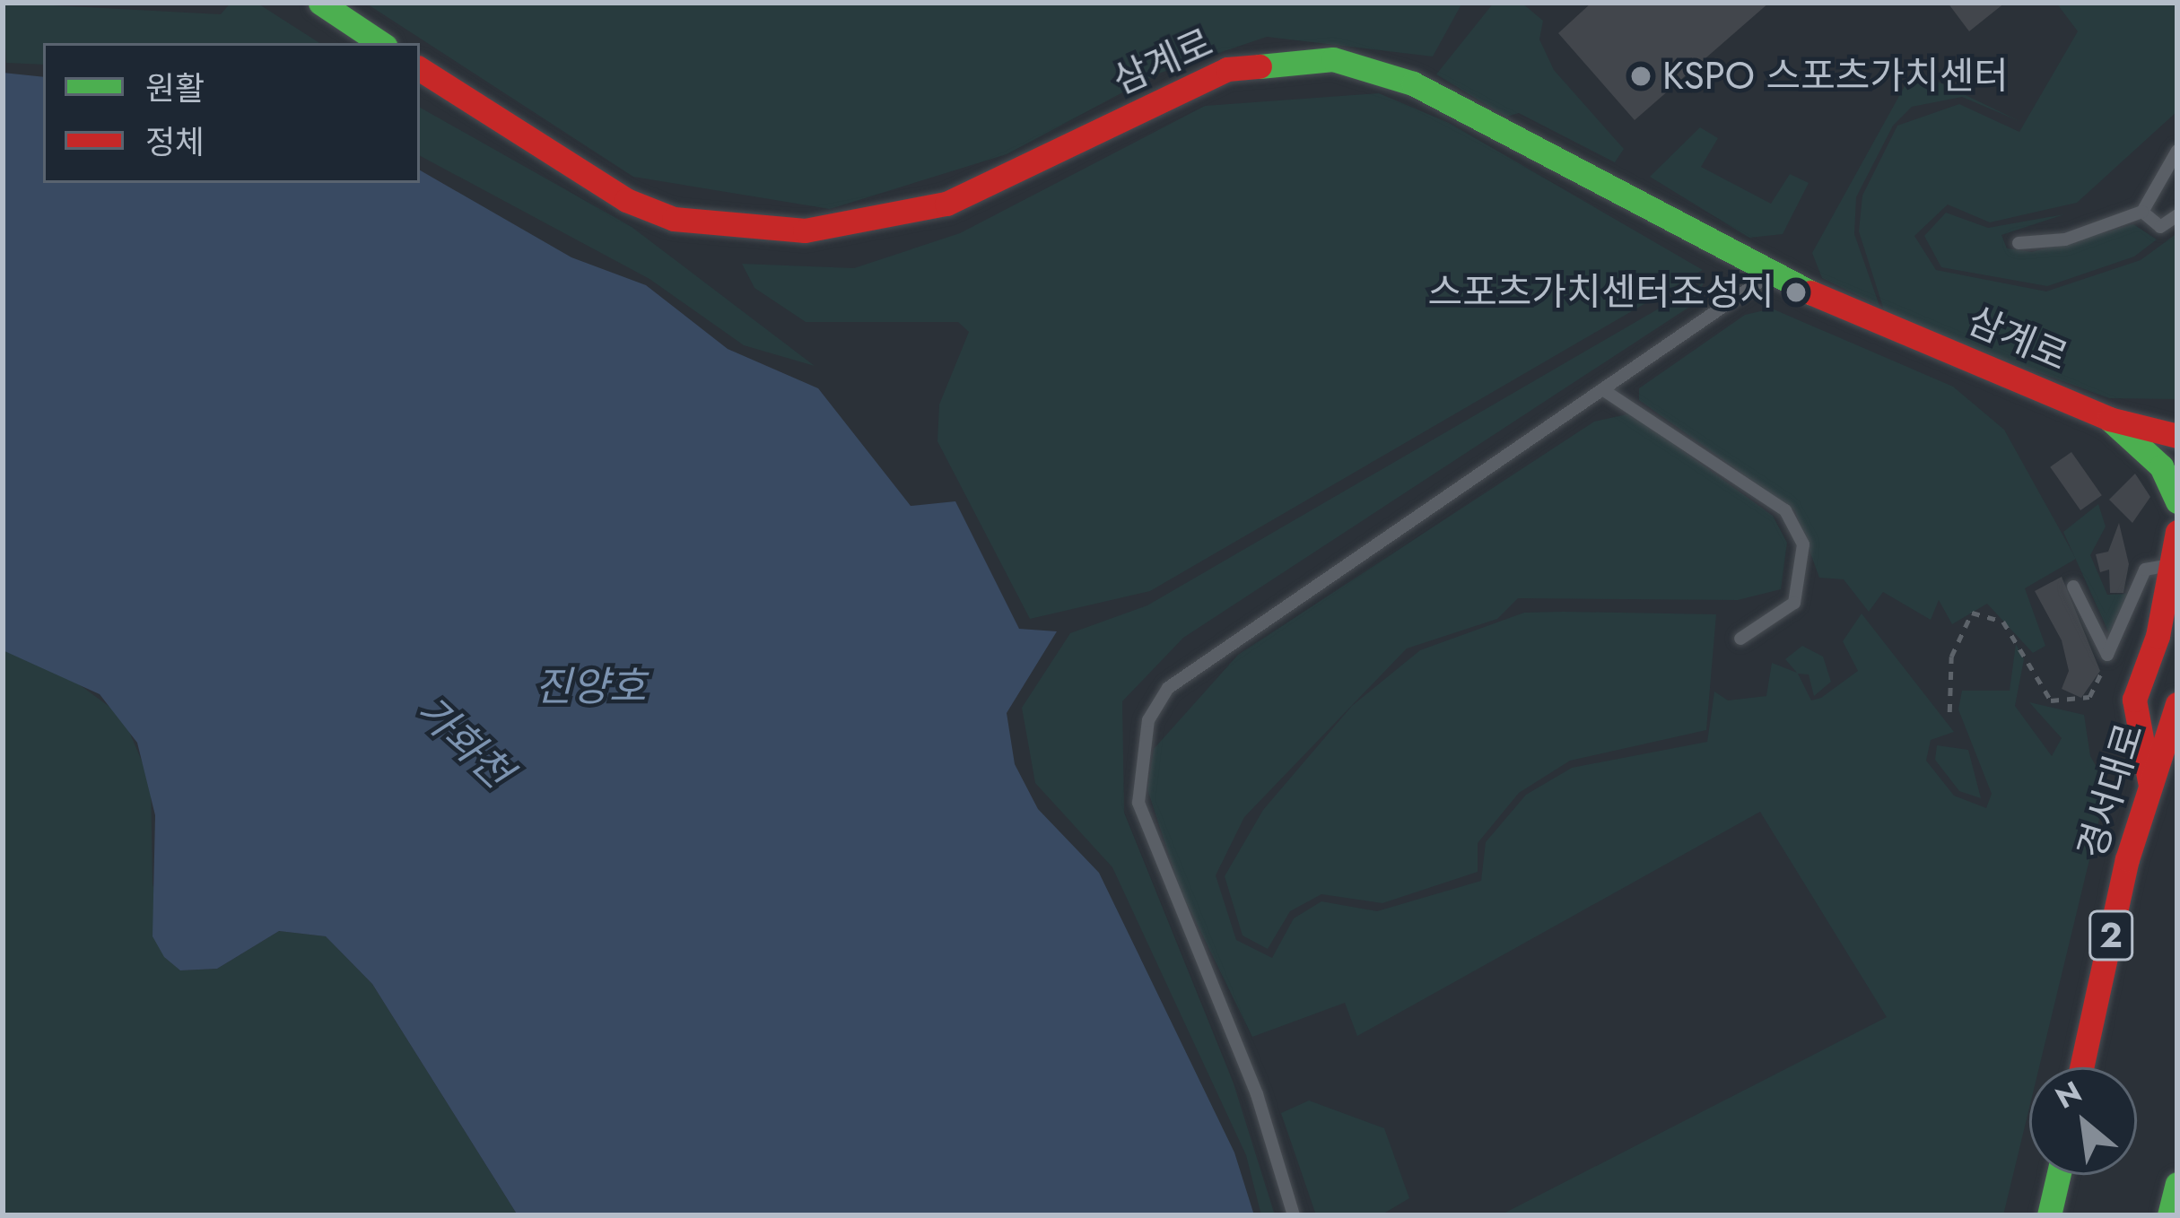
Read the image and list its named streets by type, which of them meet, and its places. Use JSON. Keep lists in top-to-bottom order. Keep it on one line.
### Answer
{"streets":{"street":["삼계로","경서대로","2"]},"water":["진양호","가화천"],"places":["KSPO 스포츠가치센터","스포츠가치센터조성지"],"legend":["원활","정체"],"north":"top left"}
